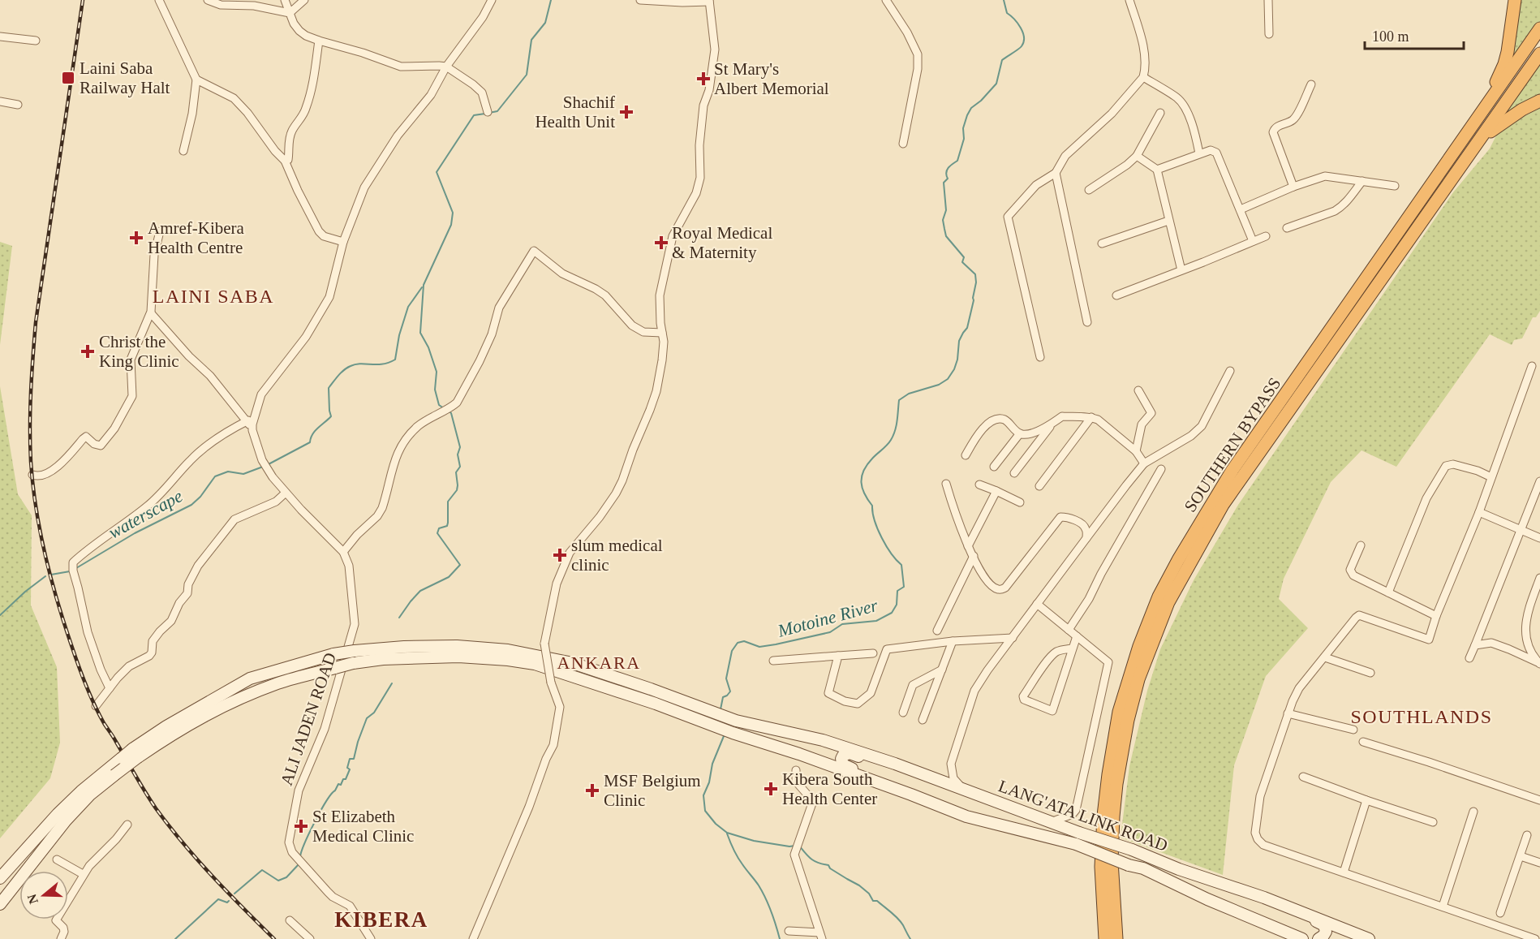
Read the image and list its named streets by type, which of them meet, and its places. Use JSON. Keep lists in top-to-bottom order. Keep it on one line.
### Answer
{"streets":{"highway":["SOUTHERN BYPASS"],"main road":["LANG'ATA LINK ROAD"],"street":["ALI JADEN ROAD"]},"districts":["LAINI SABA","ANKARA","SOUTHLANDS","KIBERA"],"water":["waterscape","Motoine River"],"places":{"transit":["Laini Saba Railway Halt"],"health":["St Mary's Albert Memorial","Shachif Health Unit","Amref-Kibera Health Centre","Royal Medical & Maternity","Christ the King Clinic","slum medical clinic","Kibera South Health Center","MSF Belgium Clinic","St Elizabeth Medical Clinic"]},"scale_bar":"100 m","north":"left"}
